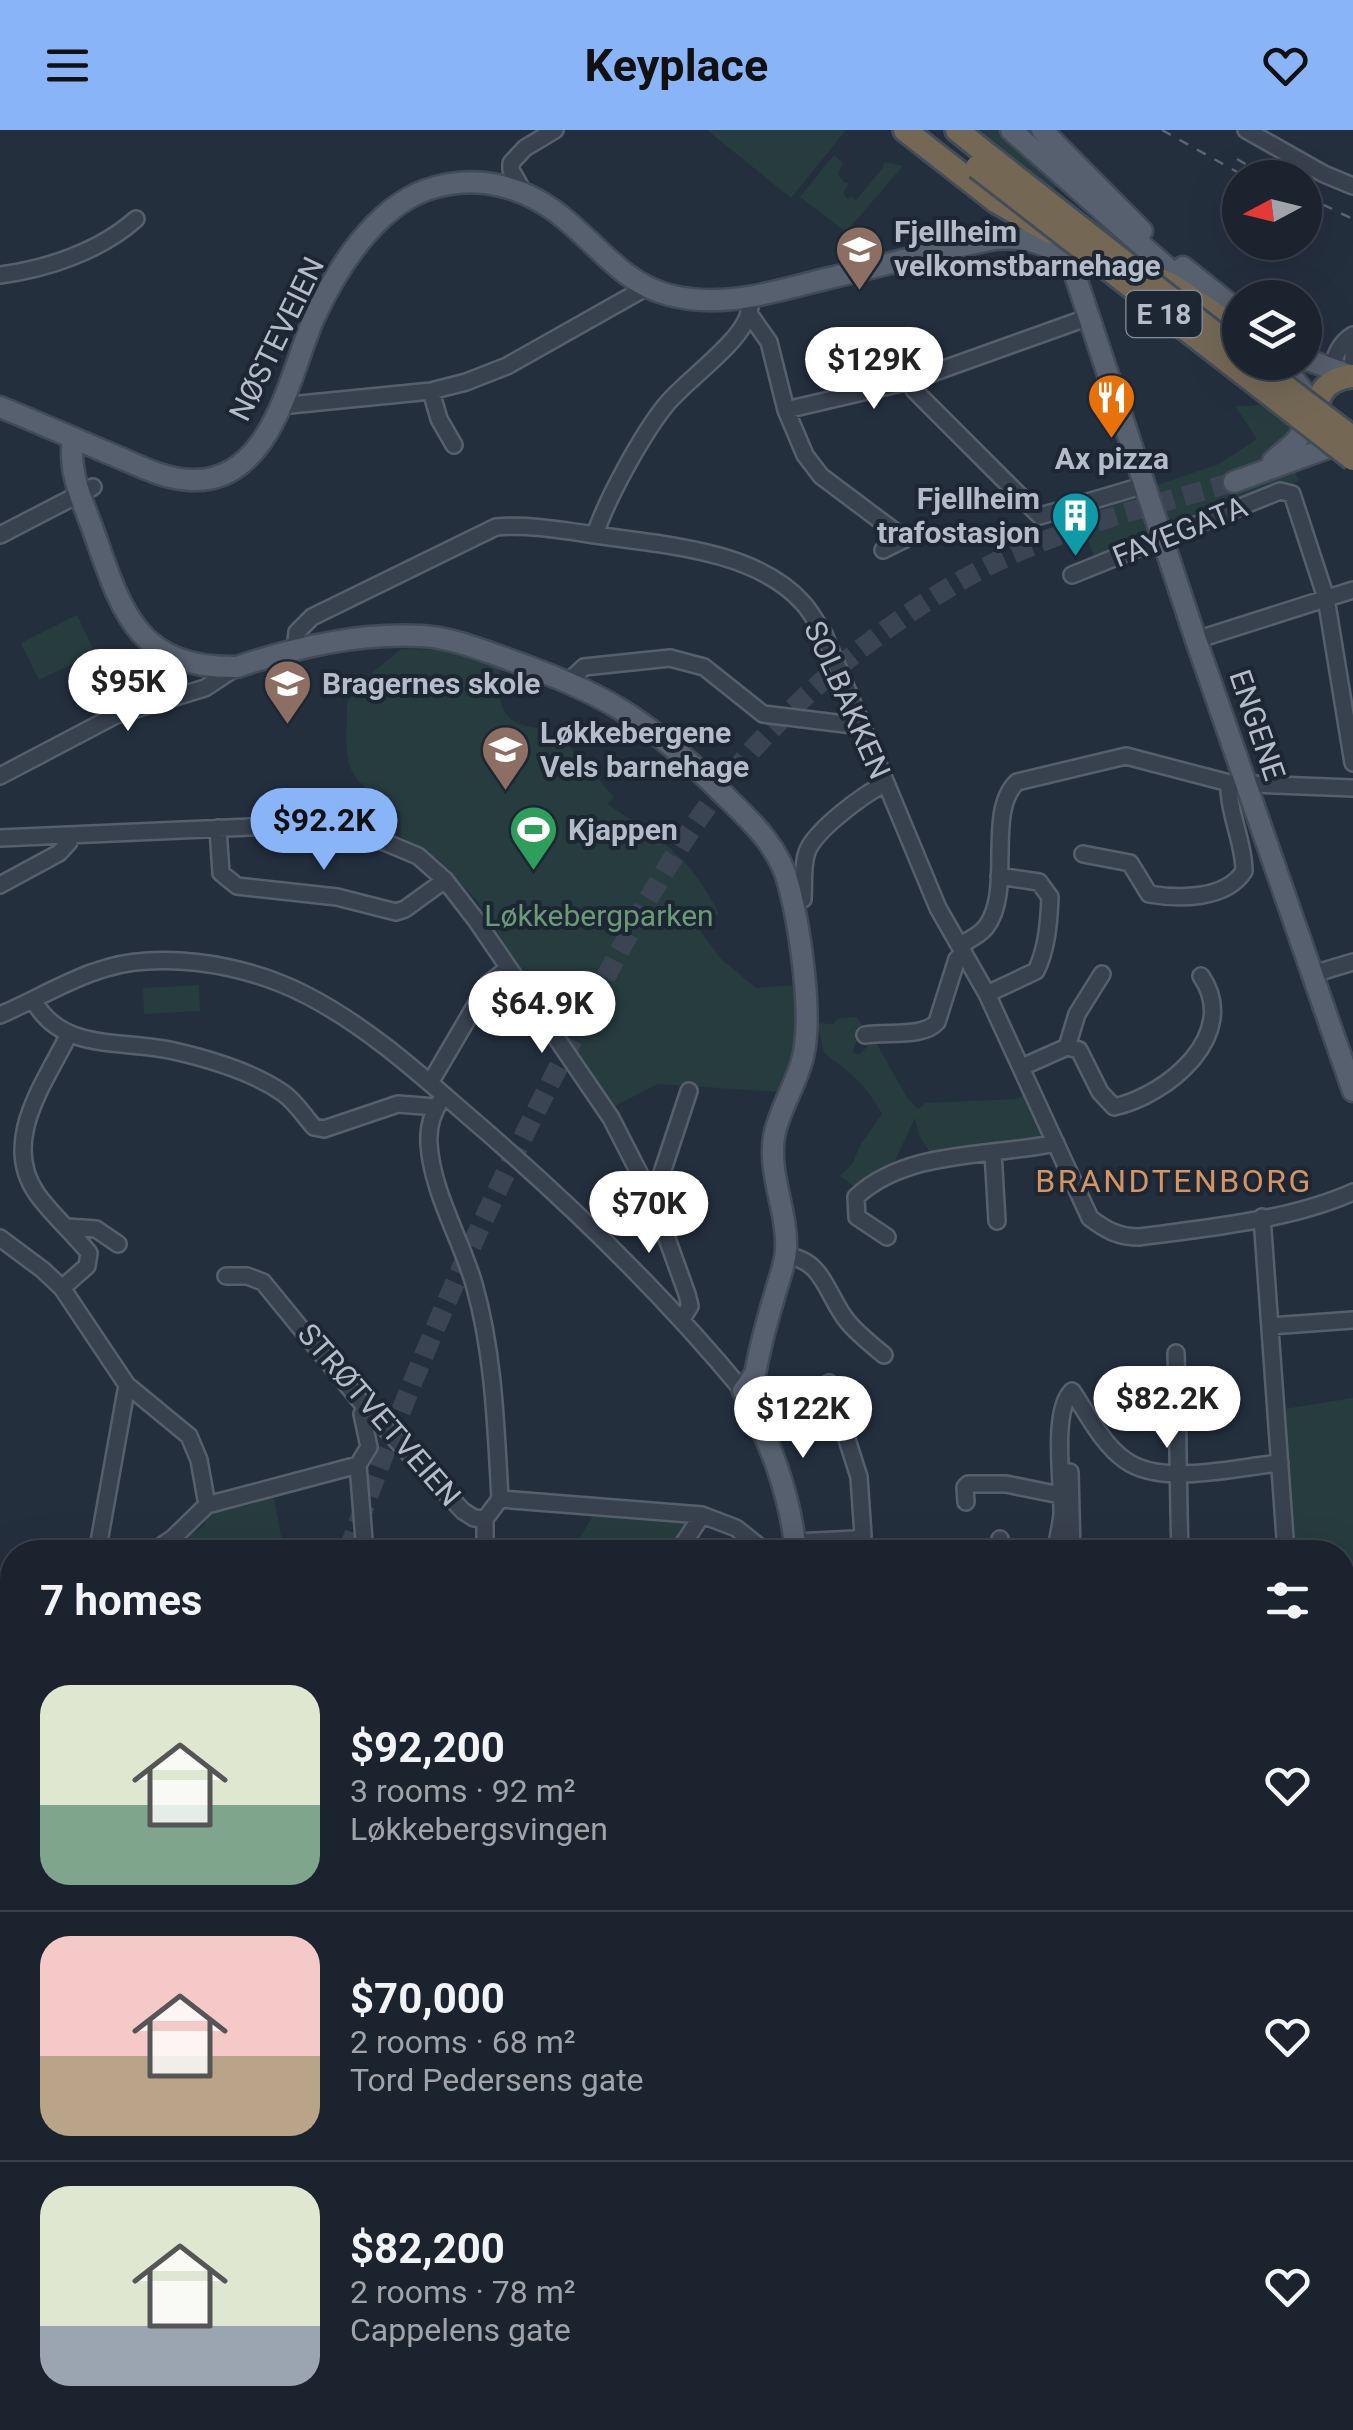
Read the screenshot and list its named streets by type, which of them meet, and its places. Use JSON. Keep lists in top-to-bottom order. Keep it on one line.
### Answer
{"streets":{"highway":["E 18"],"main road":["NØSTEVEIEN","ENGENE"],"street":["FAYEGATA","SOLBAKKEN","STRØTVETVEIEN"]},"crossings":[["NØSTEVEIEN","ENGENE"],["FAYEGATA","ENGENE"]],"districts":["BRANDTENBORG"],"parks":["Løkkebergparken"],"places":{"school or university":["Fjellheim velkomstbarnehage","Bragernes skole","Løkkebergene Vels barnehage"],"restaurant":["Ax pizza"],"building":["Fjellheim trafostasjon"],"sports":["Kjappen"]},"north":"left","page":{"header":"Keyplace","price":["$129K","$95K","$92.2K","$64.9K","$70K","$82.2K","$122K"],"heading":"7 homes","list":[{"name":"$92,200","note":"3 rooms · 92 m² · Løkkebergsvingen"},{"name":"$70,000","note":"2 rooms · 68 m² · Tord Pedersens gate"},{"name":"$82,200","note":"2 rooms · 78 m² · Cappelens gate"}]}}
